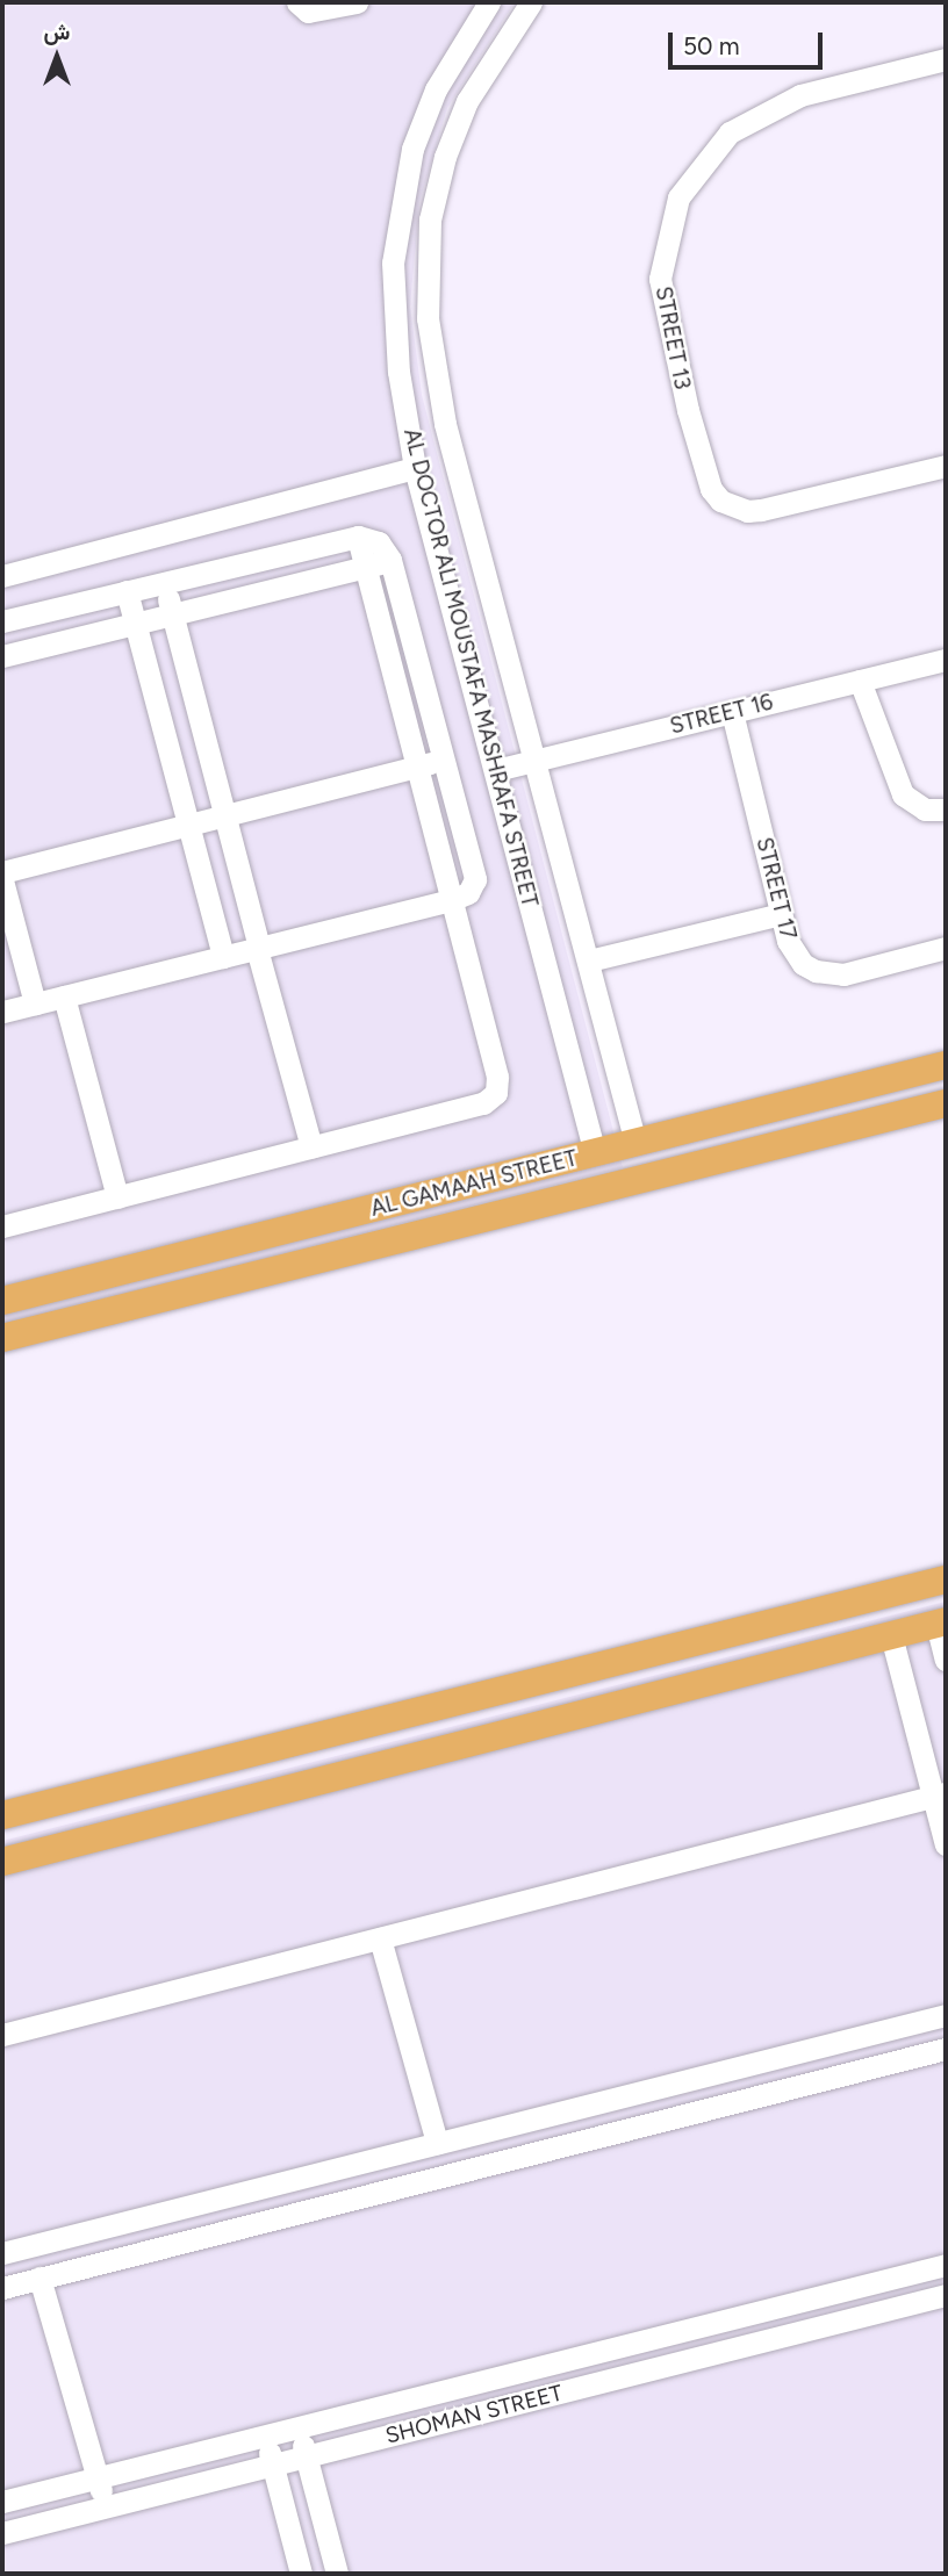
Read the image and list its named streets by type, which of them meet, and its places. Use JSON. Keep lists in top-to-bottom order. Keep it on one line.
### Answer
{"streets":{"main road":["AL GAMAAH STREET"],"street":["STREET 13","AL DOCTOR ALI MOUSTAFA MASHRAFA STREET","STREET 16","STREET 17","SHOMAN STREET"]},"crossings":[["AL DOCTOR ALI MOUSTAFA MASHRAFA STREET","STREET 16"],["AL DOCTOR ALI MOUSTAFA MASHRAFA STREET","AL GAMAAH STREET"],["STREET 16","STREET 17"]],"scale_bar":"50 m","north":"top"}
